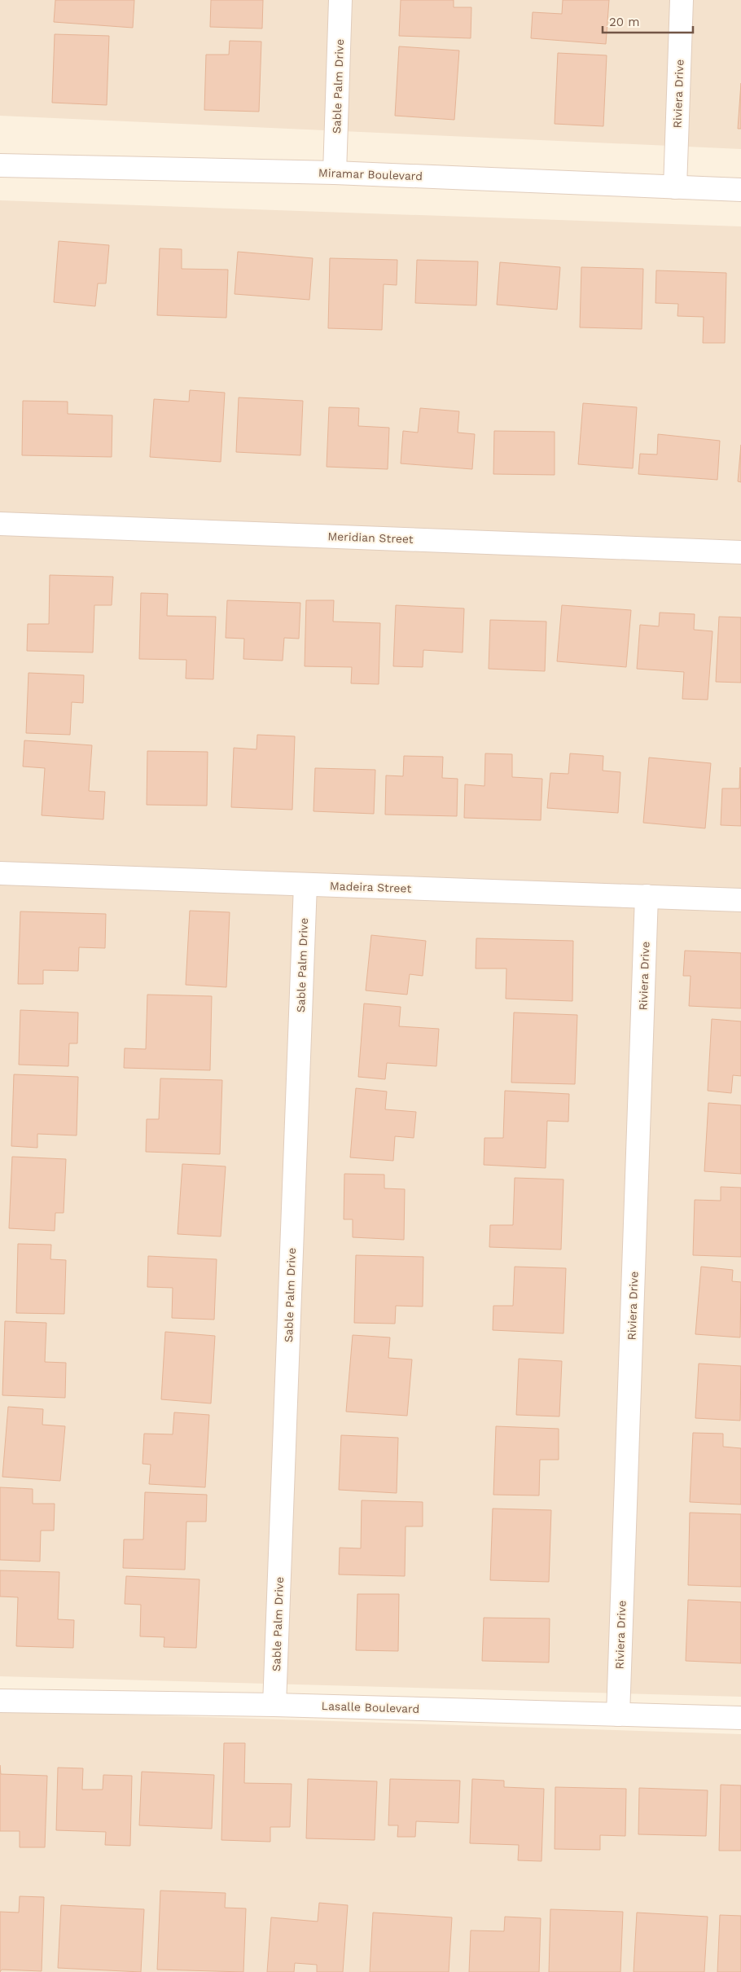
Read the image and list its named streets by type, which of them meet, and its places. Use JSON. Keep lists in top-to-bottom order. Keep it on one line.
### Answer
{"streets":{"street":["Sable Palm Drive","Riviera Drive","Miramar Boulevard","Meridian Street","Madeira Street","Lasalle Boulevard"]},"crossings":[["Sable Palm Drive","Miramar Boulevard"],["Sable Palm Drive","Madeira Street"],["Sable Palm Drive","Lasalle Boulevard"],["Riviera Drive","Miramar Boulevard"],["Riviera Drive","Madeira Street"],["Riviera Drive","Lasalle Boulevard"]],"scale_bar":"20 m"}
